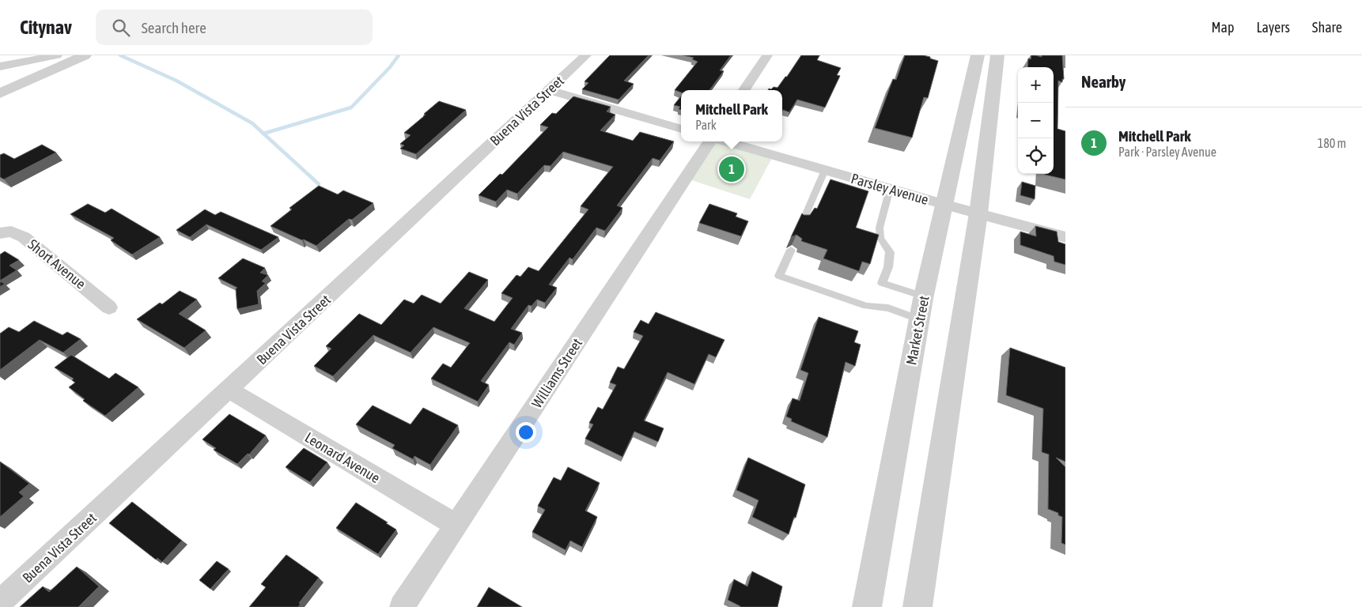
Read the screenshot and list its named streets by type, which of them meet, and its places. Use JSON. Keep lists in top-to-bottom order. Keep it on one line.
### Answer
{"streets":{"street":["Buena Vista Street","Parsley Avenue","Short Avenue","Market Street","Williams Street","Leonard Avenue"]},"crossings":[["Buena Vista Street","Leonard Avenue"],["Parsley Avenue","Market Street"],["Williams Street","Leonard Avenue"]],"page":{"header":"Citynav","search":"Search here","nav":["Map","Layers","Share"],"heading":"Nearby","map_buttons":["+","−"],"popup":["Mitchell Park","Park"],"list":[{"mark":"1","name":"Mitchell Park","note":"Park · Parsley Avenue","value":"180 m"}],"pins":"1"}}
